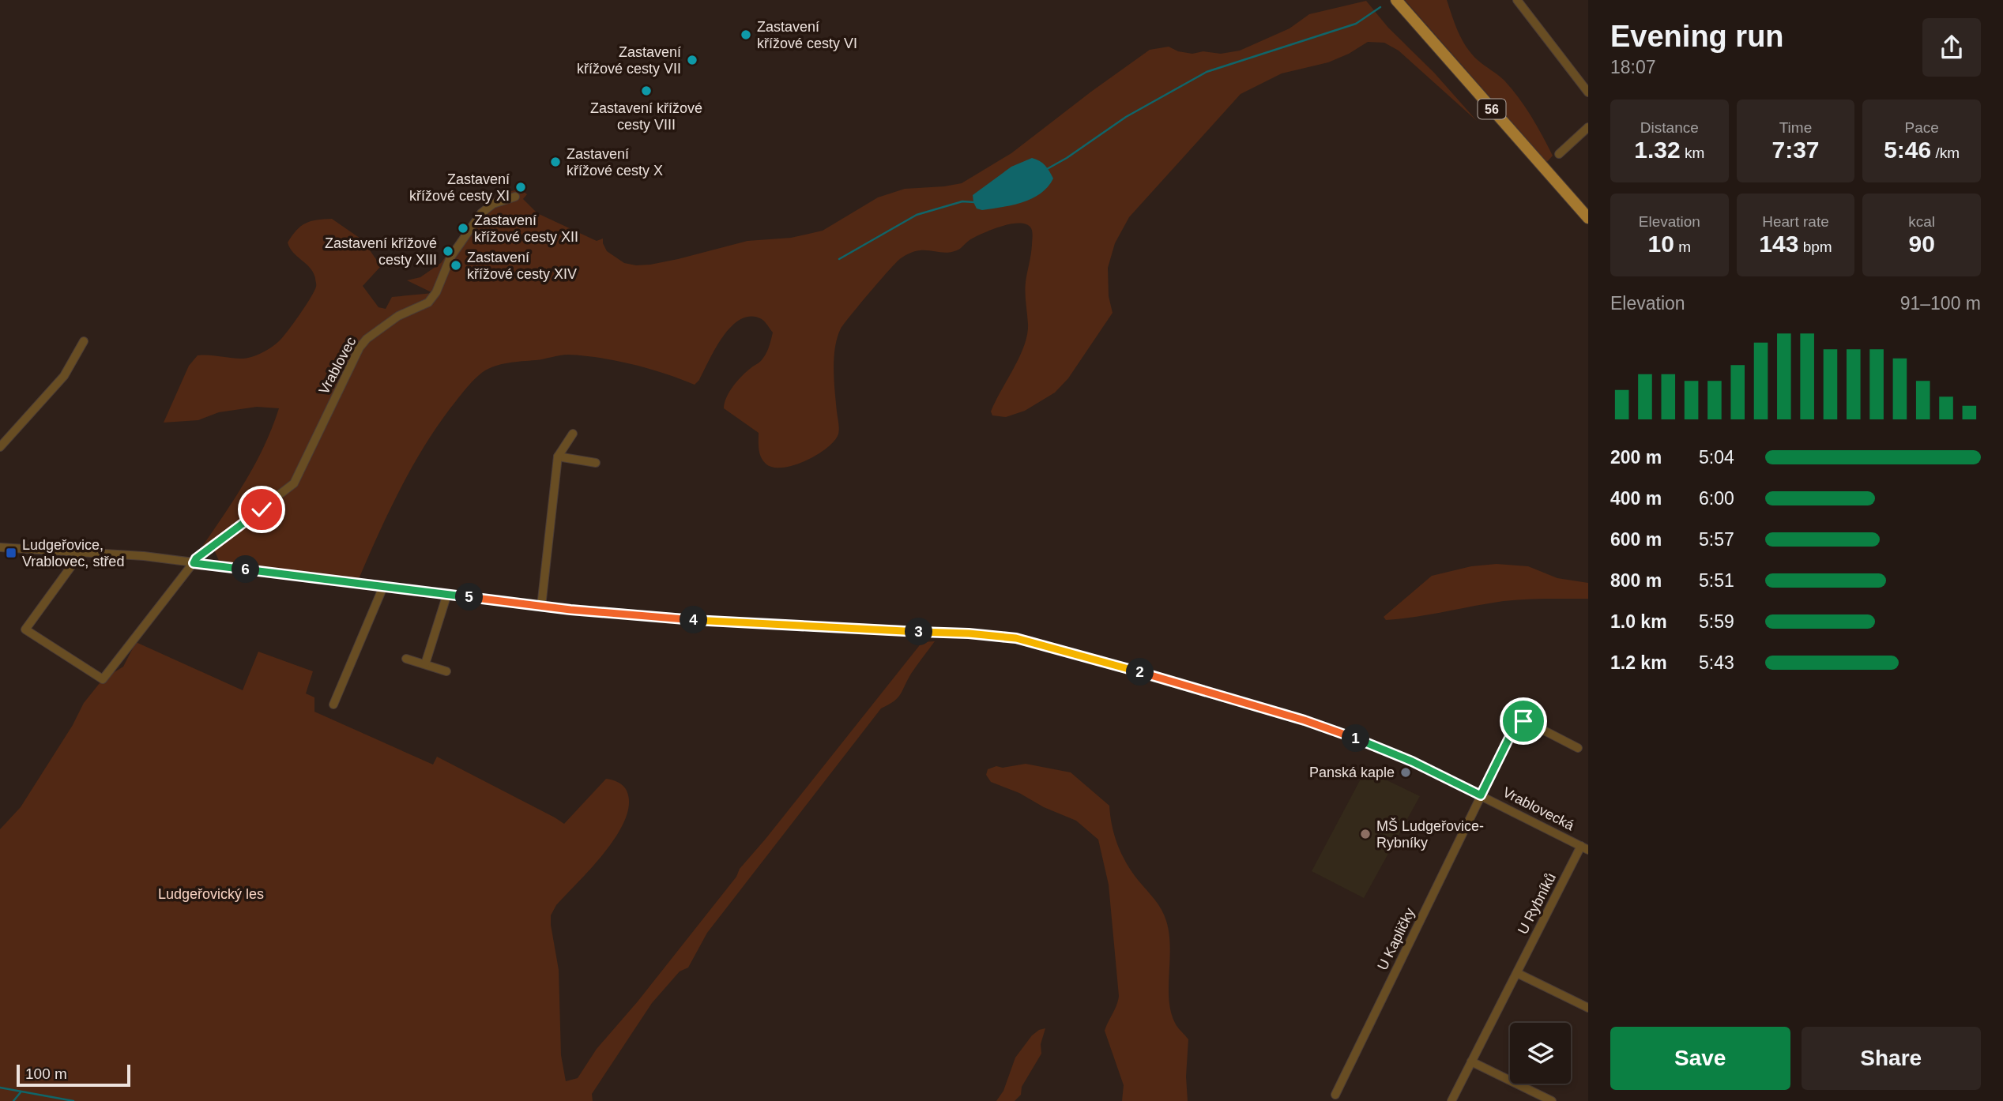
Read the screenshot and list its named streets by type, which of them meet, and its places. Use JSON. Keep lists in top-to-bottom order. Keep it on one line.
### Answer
{"streets":{"main road":["56"],"street":["Vrablovec","Vrablovecká","U Rybníků","U Kapličky"]},"crossings":[["Vrablovecká","U Rybníků"],["Vrablovecká","U Kapličky"]],"parks":["Ludgeřovický les"],"places":{"other":["Zastavení křížové cesty VI","Zastavení křížové cesty VII","Zastavení křížové cesty VIII","Zastavení křížové cesty X","Zastavení křížové cesty XI","Zastavení křížové cesty XII","Zastavení křížové cesty XIII","Zastavení křížové cesty XIV","Panská kaple","MŠ Ludgeřovice- Rybníky"],"transit":["Ludgeřovice, Vrablovec, střed"]},"scale_bar":"100 m","page":{"heading":["Evening run","18:07"],"stats":[["Distance","1.32 km"],["Time","7:37"],["Pace","5:46 /km"],["Elevation","10 m"],["Heart rate","143 bpm"],["kcal","90"]],"chart":["Elevation","91–100 m"],"list":[{"name":"200 m","note":"5:04"},{"name":"400 m","note":"6:00"},{"name":"600 m","note":"5:57"},{"name":"800 m","note":"5:51"},{"name":"1.0 km","note":"5:59"},{"name":"1.2 km","note":"5:43"}],"pins":["6","5","4","3","2","1"],"buttons":["Save","Share"],"scale":"100 m"}}
